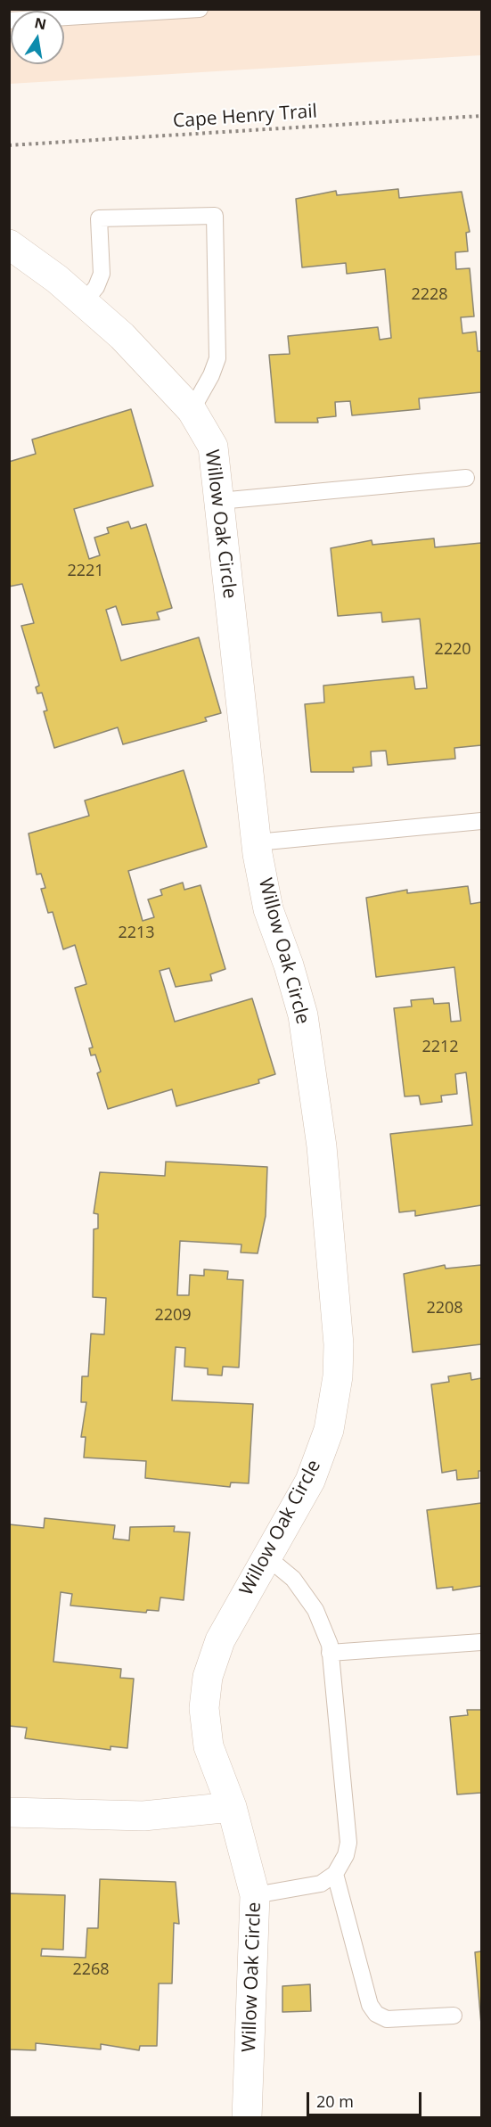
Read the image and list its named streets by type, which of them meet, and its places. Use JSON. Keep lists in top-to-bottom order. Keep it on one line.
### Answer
{"streets":{"street":["Willow Oak Circle"],"path":["Cape Henry Trail"]},"house_numbers":["2228","2221","2220","2213","2212","2208","2209","2268"],"scale_bar":"20 m","north":"top"}
